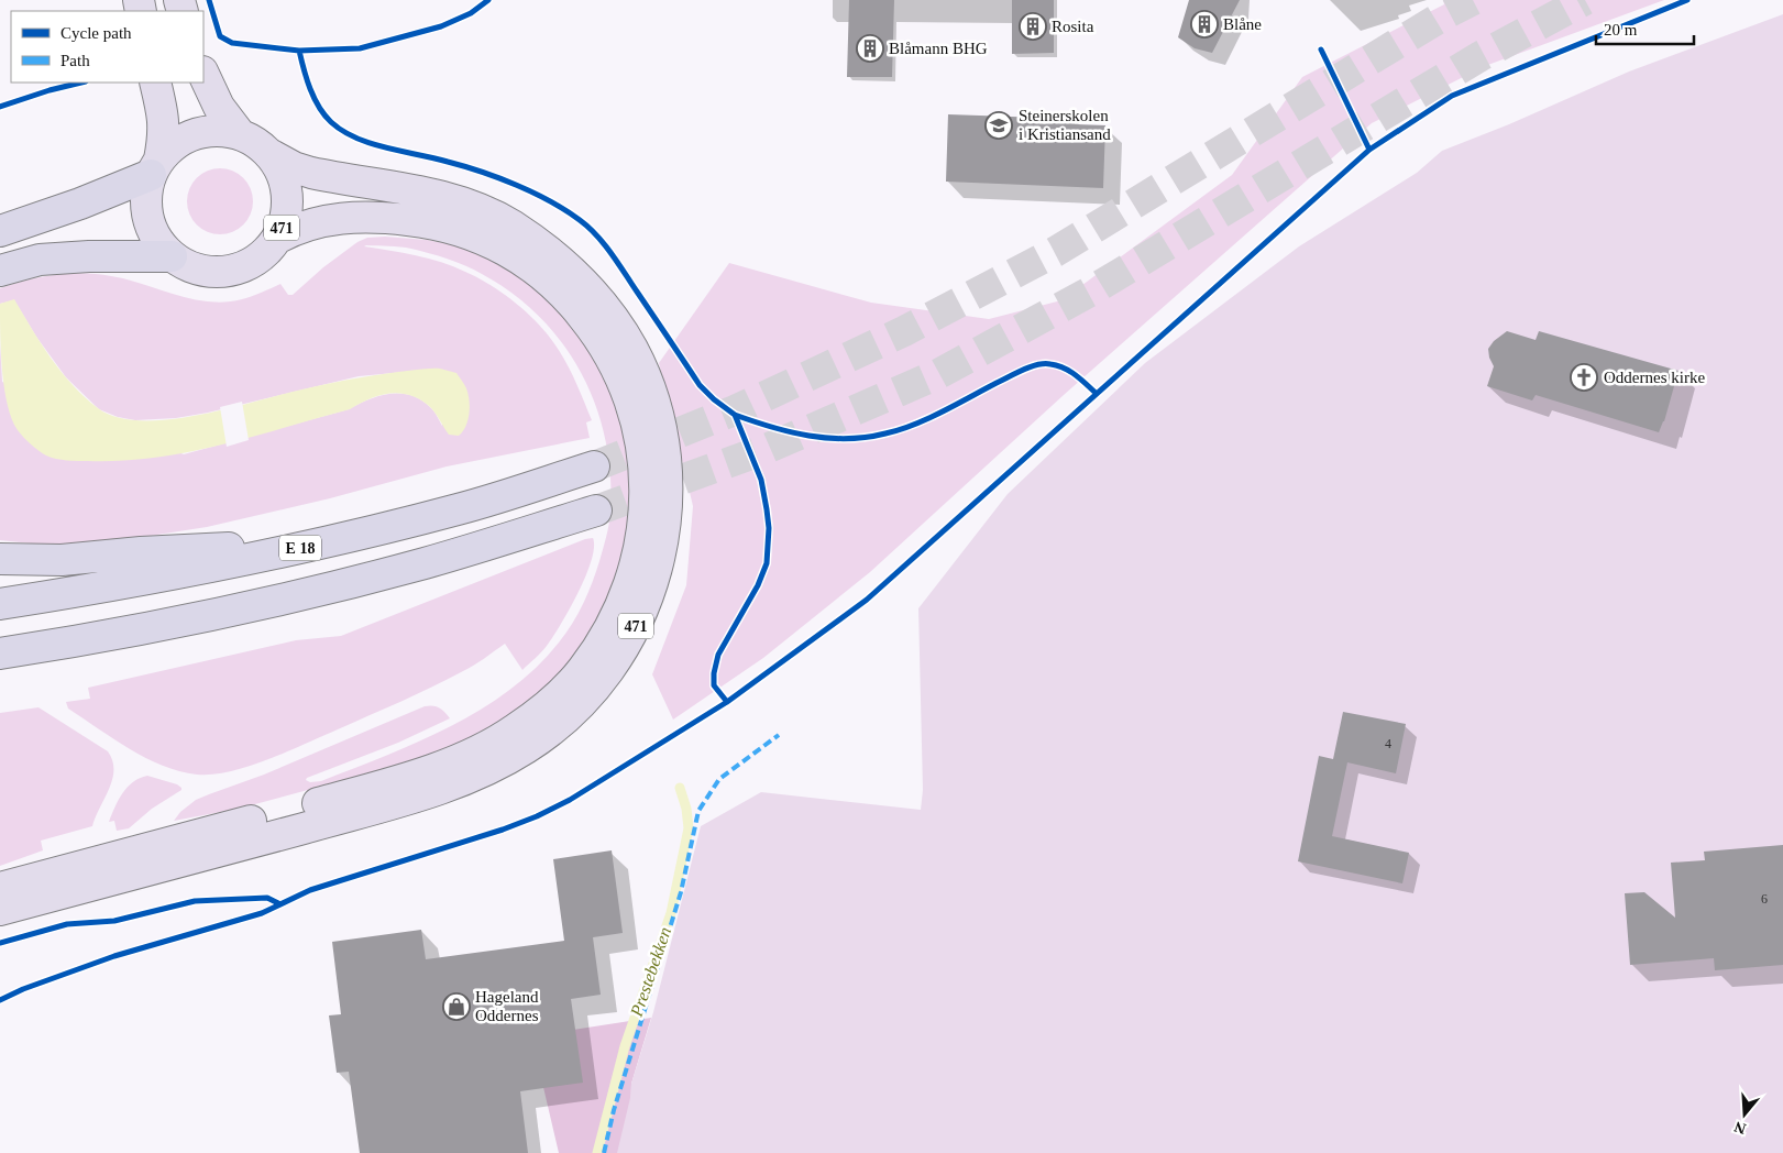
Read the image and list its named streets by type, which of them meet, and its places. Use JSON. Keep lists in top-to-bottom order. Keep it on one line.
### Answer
{"streets":{"highway":["E 18"],"main road":["471"]},"water":["Prestebekken"],"places":{"building":["Blåne","Rosita","Blåmann BHG"],"school or university":["Steinerskolen i Kristiansand"],"church":["Oddernes kirke"],"shop":["Hageland Oddernes"]},"house_numbers":["4","6"],"legend":["Cycle path","Path"],"scale_bar":"20 m","north":"bottom"}
